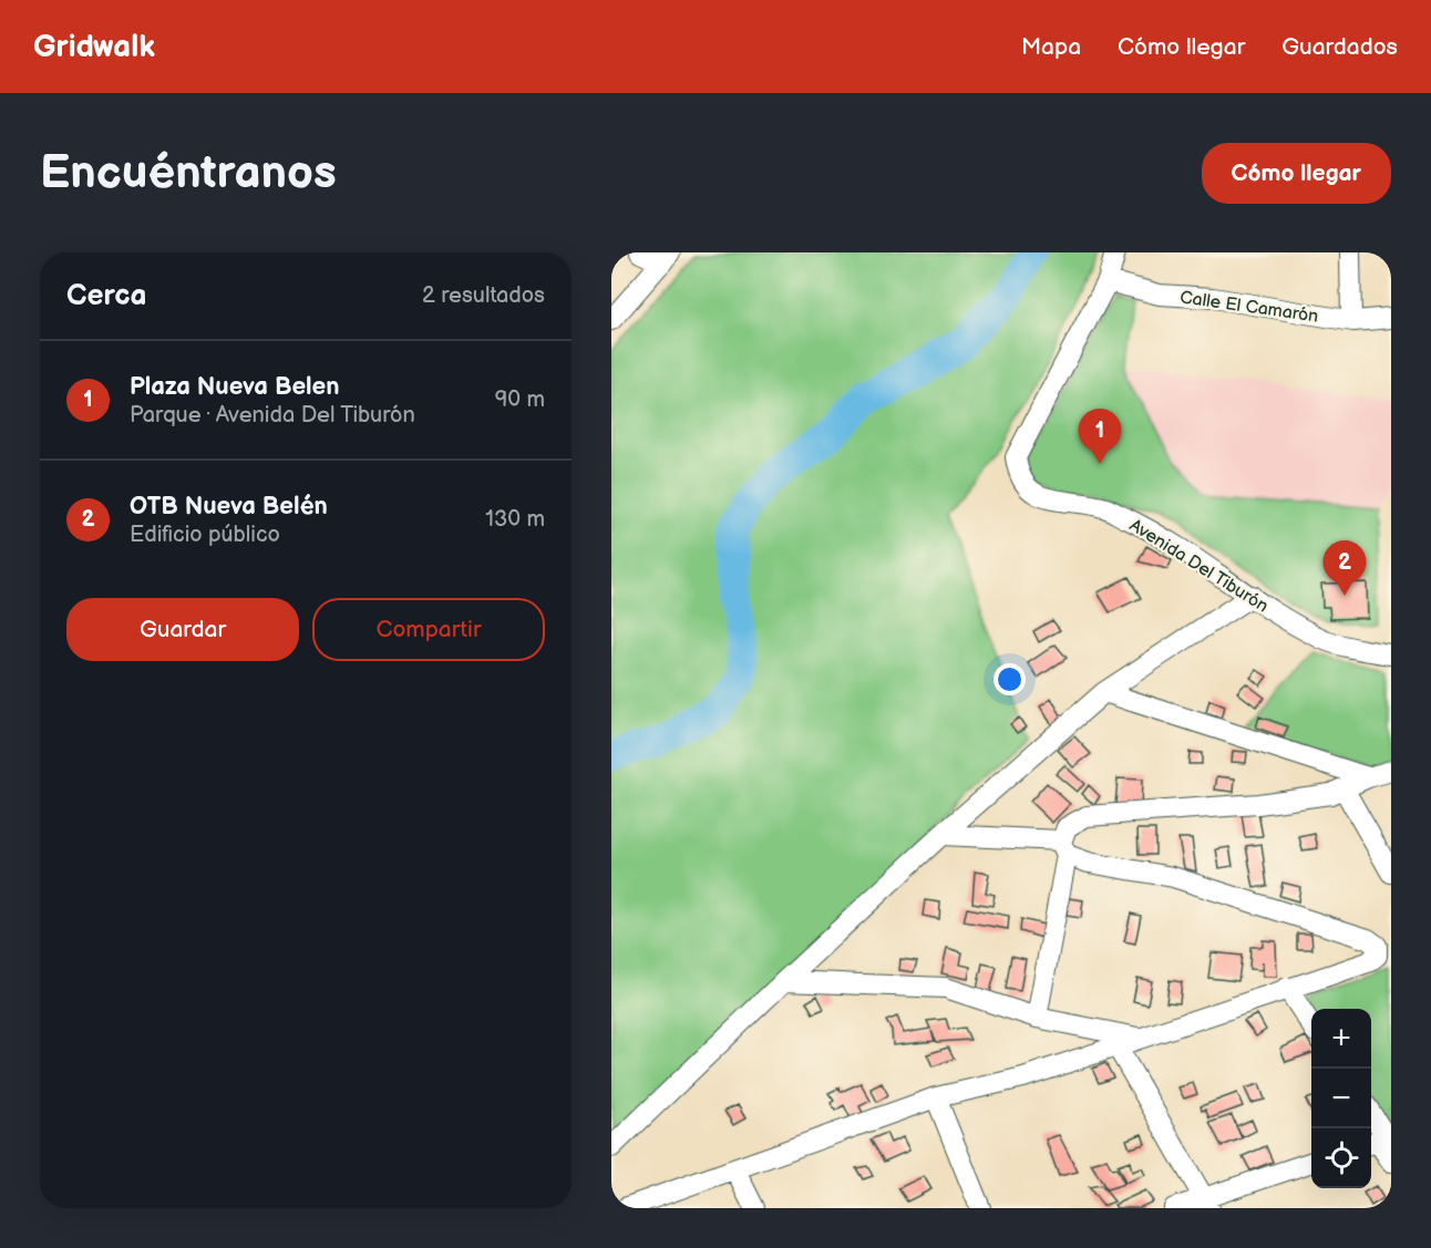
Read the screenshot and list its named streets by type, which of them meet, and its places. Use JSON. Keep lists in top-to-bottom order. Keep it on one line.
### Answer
{"streets":{"street":["Calle El Camarón","Avenida Del Tiburón"]},"crossings":[["Calle El Camarón","Avenida Del Tiburón"]],"page":{"header":"Gridwalk","nav":["Mapa","Cómo llegar","Guardados"],"buttons":["Cómo llegar",["Guardar","Compartir"]],"title":"Encuéntranos","heading":["Cerca","2 resultados"],"list":[{"mark":"1","name":"Plaza Nueva Belen","note":"Parque · Avenida Del Tiburón","value":"90 m"},{"mark":"2","name":"OTB Nueva Belén","note":"Edificio público","value":"130 m"}],"pins":["1","2"],"map_buttons":["+","−"]}}
